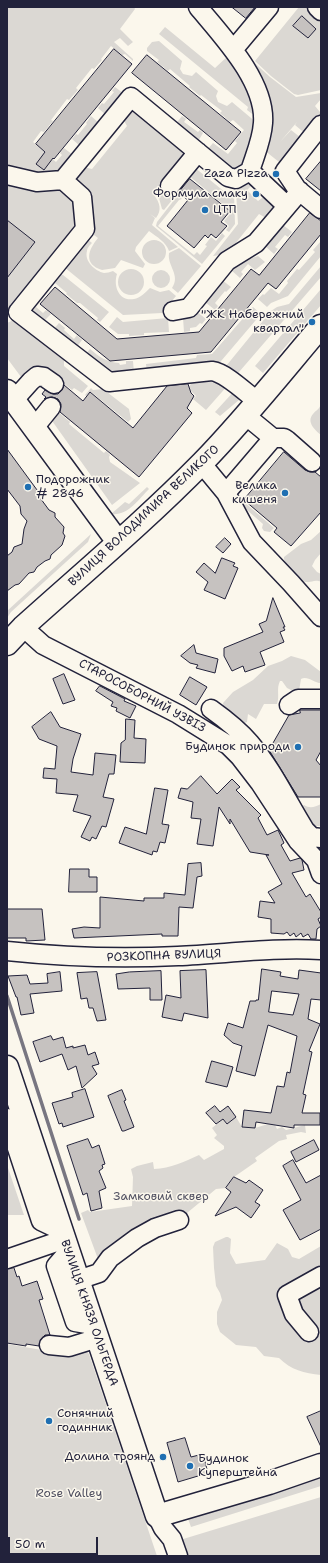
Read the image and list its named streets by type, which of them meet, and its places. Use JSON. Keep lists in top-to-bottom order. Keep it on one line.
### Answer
{"streets":{"main road":["ВУЛИЦЯ ВОЛОДИМИРА ВЕЛИКОГО","ВУЛИЦЯ КНЯЗЯ ОЛЬГЕРДА"],"street":["СТАРОСОБОРНИЙ УЗВІЗ","РОЗКОПНА ВУЛИЦЯ"]},"crossings":[["ВУЛИЦЯ ВОЛОДИМИРА ВЕЛИКОГО","СТАРОСОБОРНИЙ УЗВІЗ"]],"parks":["Замковий сквер","Rose Valley"],"places":["Zaza Pizza","Формула смаку","ЦТП","\"ЖК Набережний квартал\"","Подорожник # 2846","Велика кишеня","Будинок природи","Сонячний годинник","Долина троянд","Будинок Куперштейна"],"scale_bar":"50 m"}
